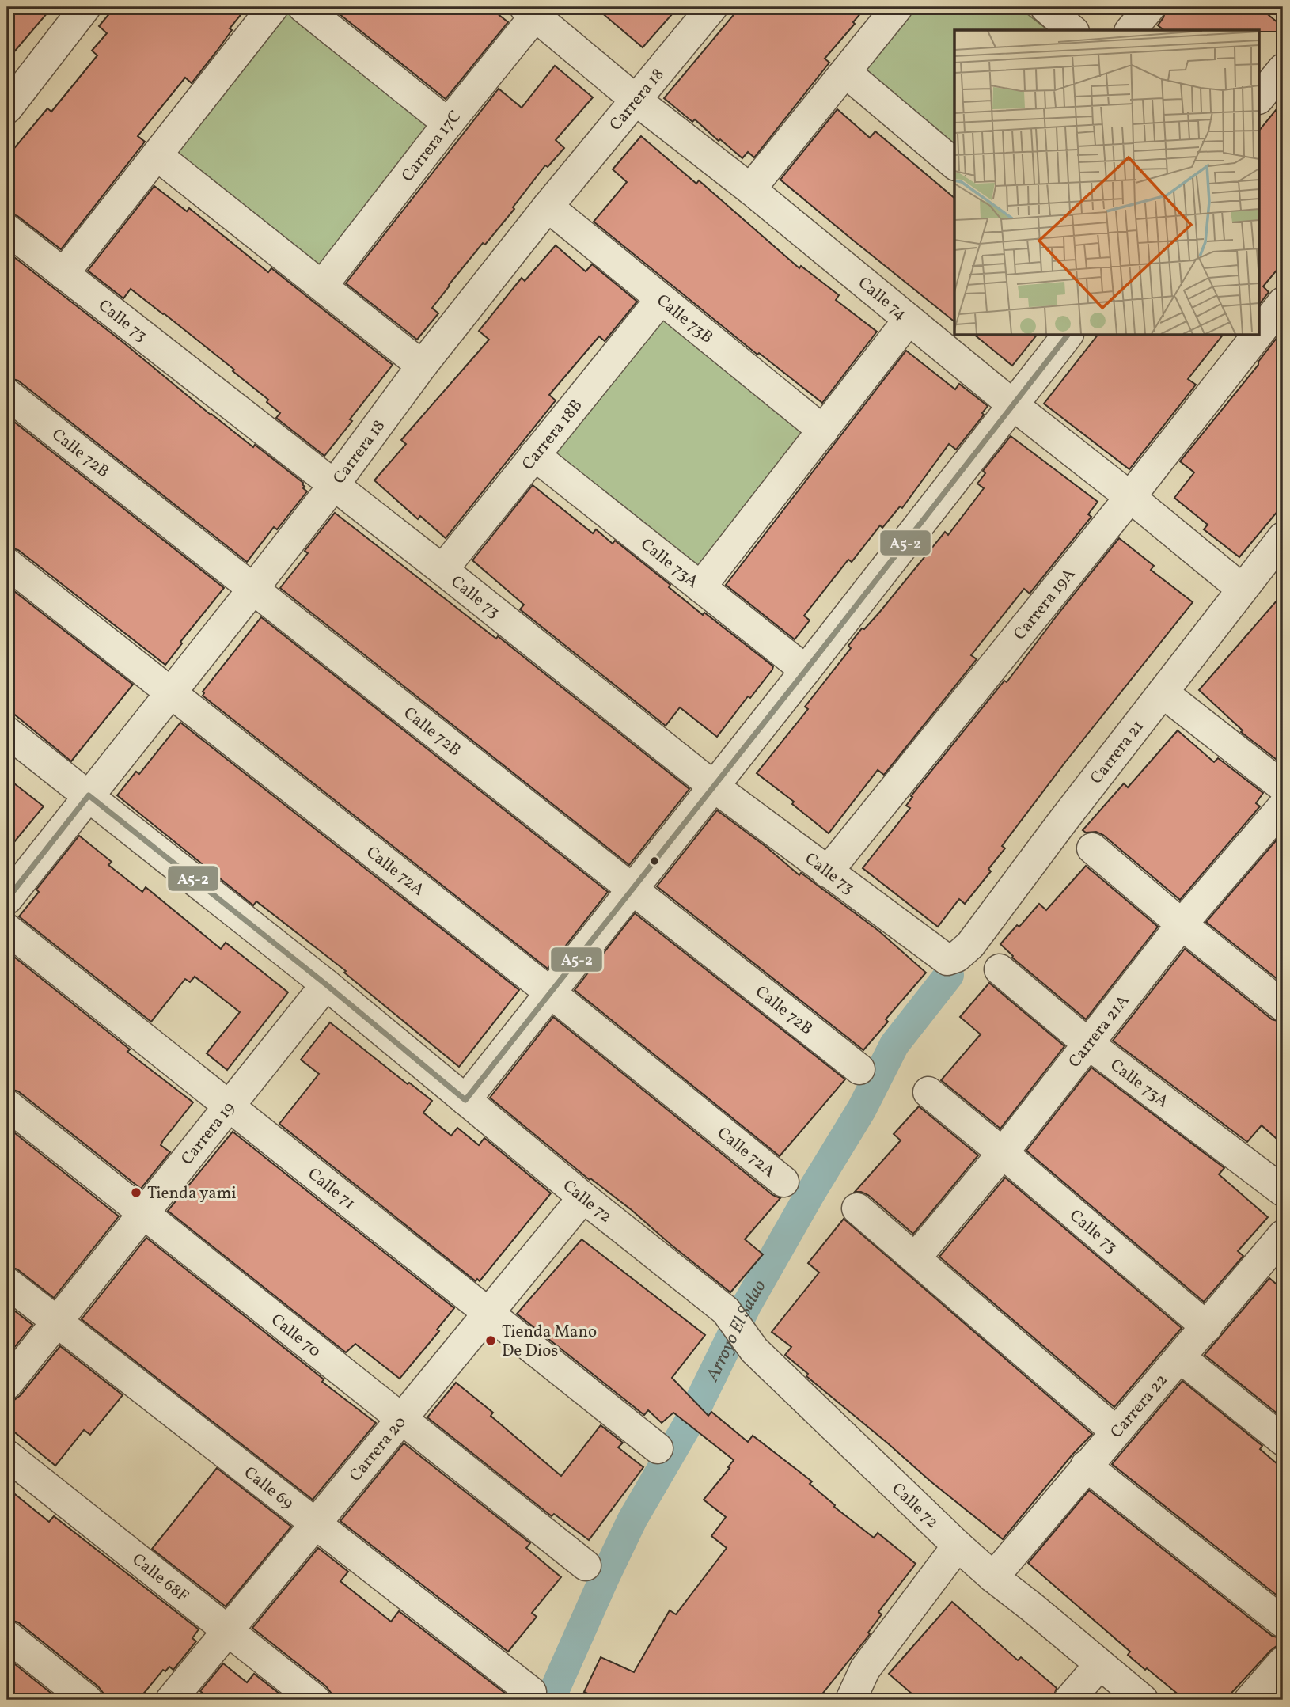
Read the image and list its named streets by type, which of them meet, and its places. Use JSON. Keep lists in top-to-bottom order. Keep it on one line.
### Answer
{"streets":{"street":["Carrera 18","Carrera 17C","Calle 74","Calle 73B","Calle 73","Carrera 18B","Calle 72B","Calle 73A","Carrera 19A","Carrera 21","Calle 72A","Carrera 21A","Carrera 19","Calle 71","Calle 72","Calle 70","Carrera 22","Carrera 20","Calle 69","Calle 68F"]},"crossings":[["Carrera 18","Calle 74"],["Carrera 18","Calle 73B"],["Carrera 18","Calle 73"],["Carrera 18","Calle 72B"],["Carrera 18","Calle 72A"],["Carrera 18","Calle 72"],["Carrera 17C","Calle 74"],["Calle 74","Carrera 19A"],["Calle 74","Carrera 21"],["Calle 73B","Carrera 18B"],["Calle 73","Carrera 18B"],["Calle 73","Carrera 19A"],["Calle 73","Carrera 21"],["Calle 73","Carrera 21A"],["Calle 73","Carrera 22"],["Carrera 18B","Calle 73A"],["Calle 73A","Carrera 21A"],["Carrera 19","Calle 71"],["Carrera 19","Calle 72"],["Carrera 19","Calle 70"],["Carrera 19","Calle 69"],["Calle 71","Carrera 20"],["Calle 72","Carrera 22"],["Calle 72","Carrera 20"],["Calle 70","Carrera 20"],["Carrera 20","Calle 69"],["Carrera 20","Calle 68F"]],"water":["Arroyo El Salao"],"places":["Tienda yami","Tienda Mano De Dios"],"lines":["transit line A5-2"]}
